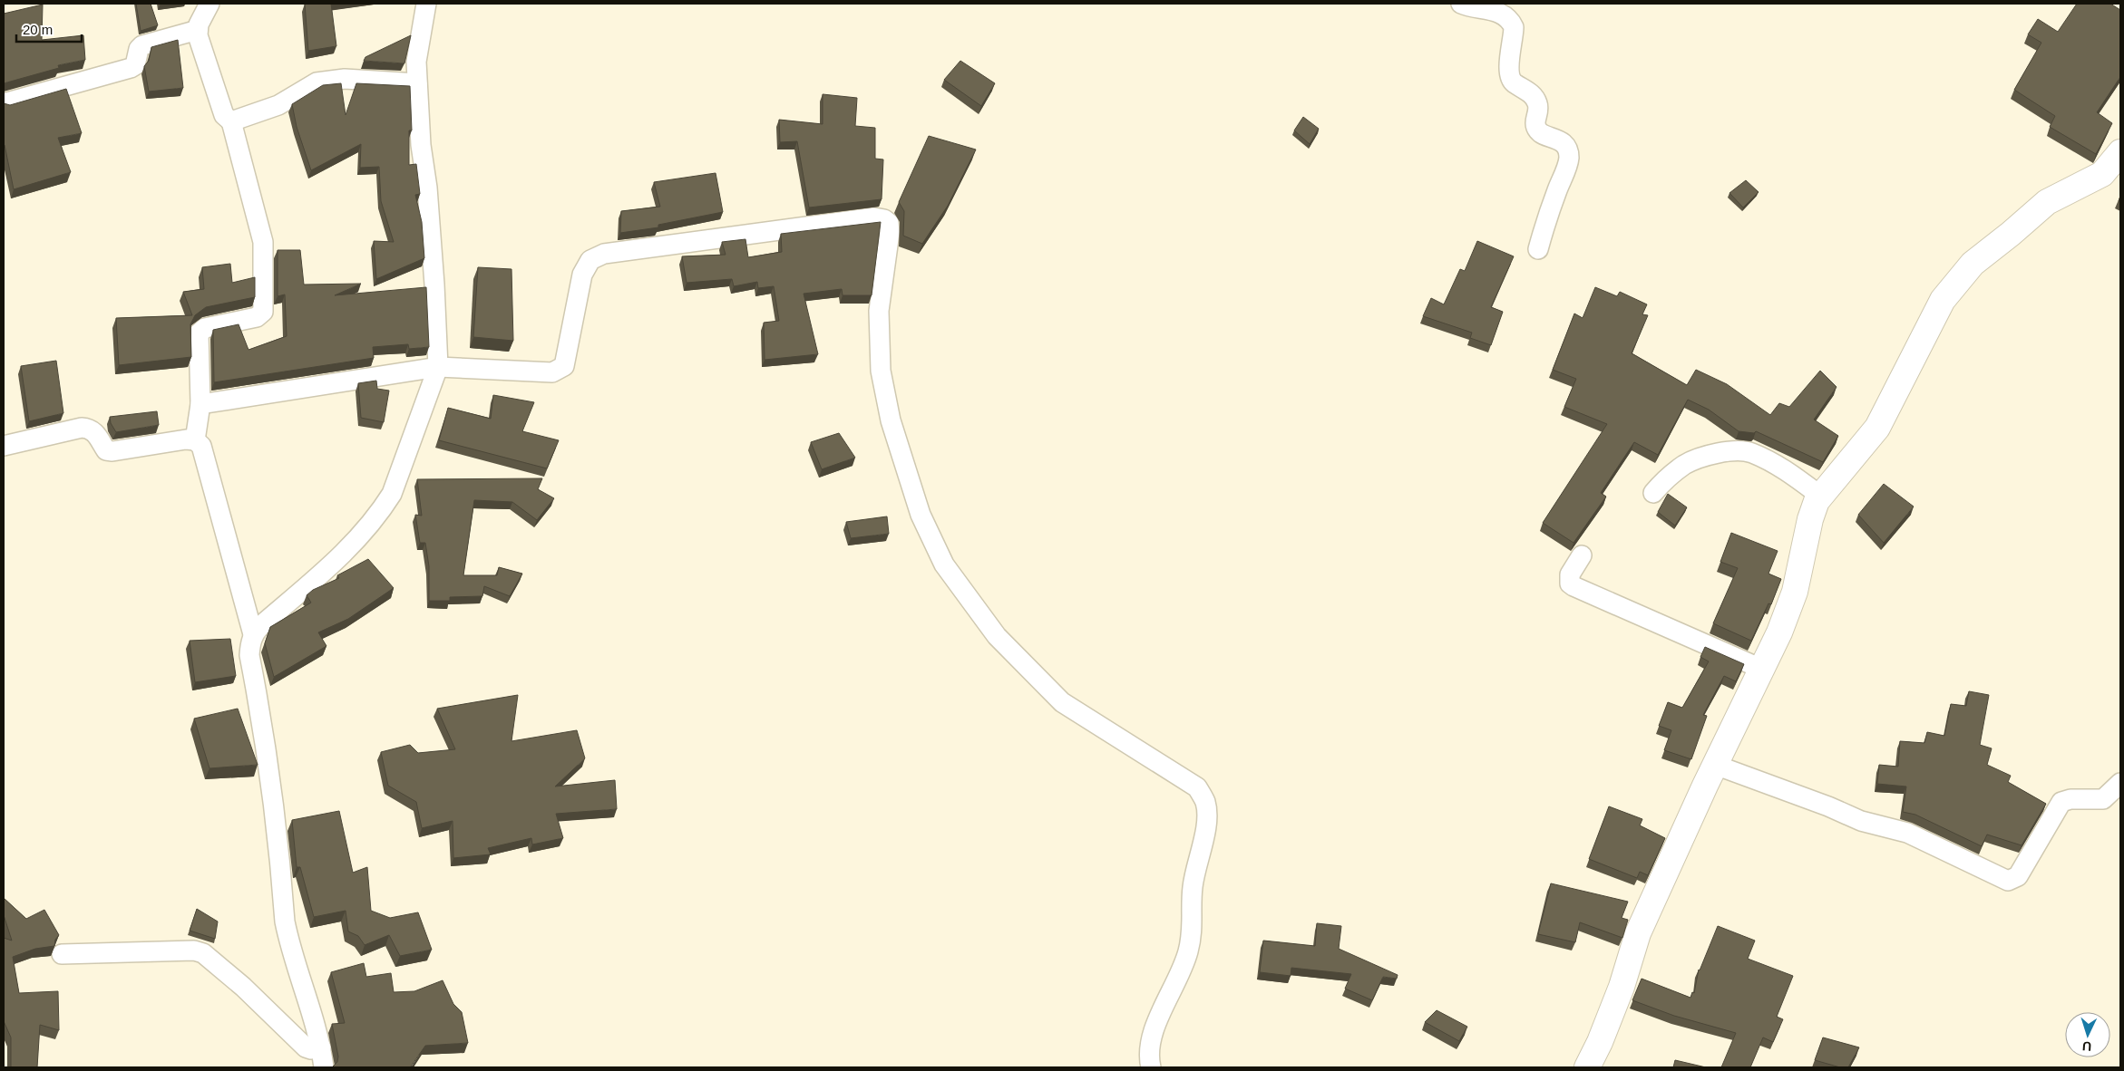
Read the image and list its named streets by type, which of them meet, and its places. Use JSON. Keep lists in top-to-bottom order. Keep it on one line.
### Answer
{"scale_bar":"20 m","north":"bottom"}
